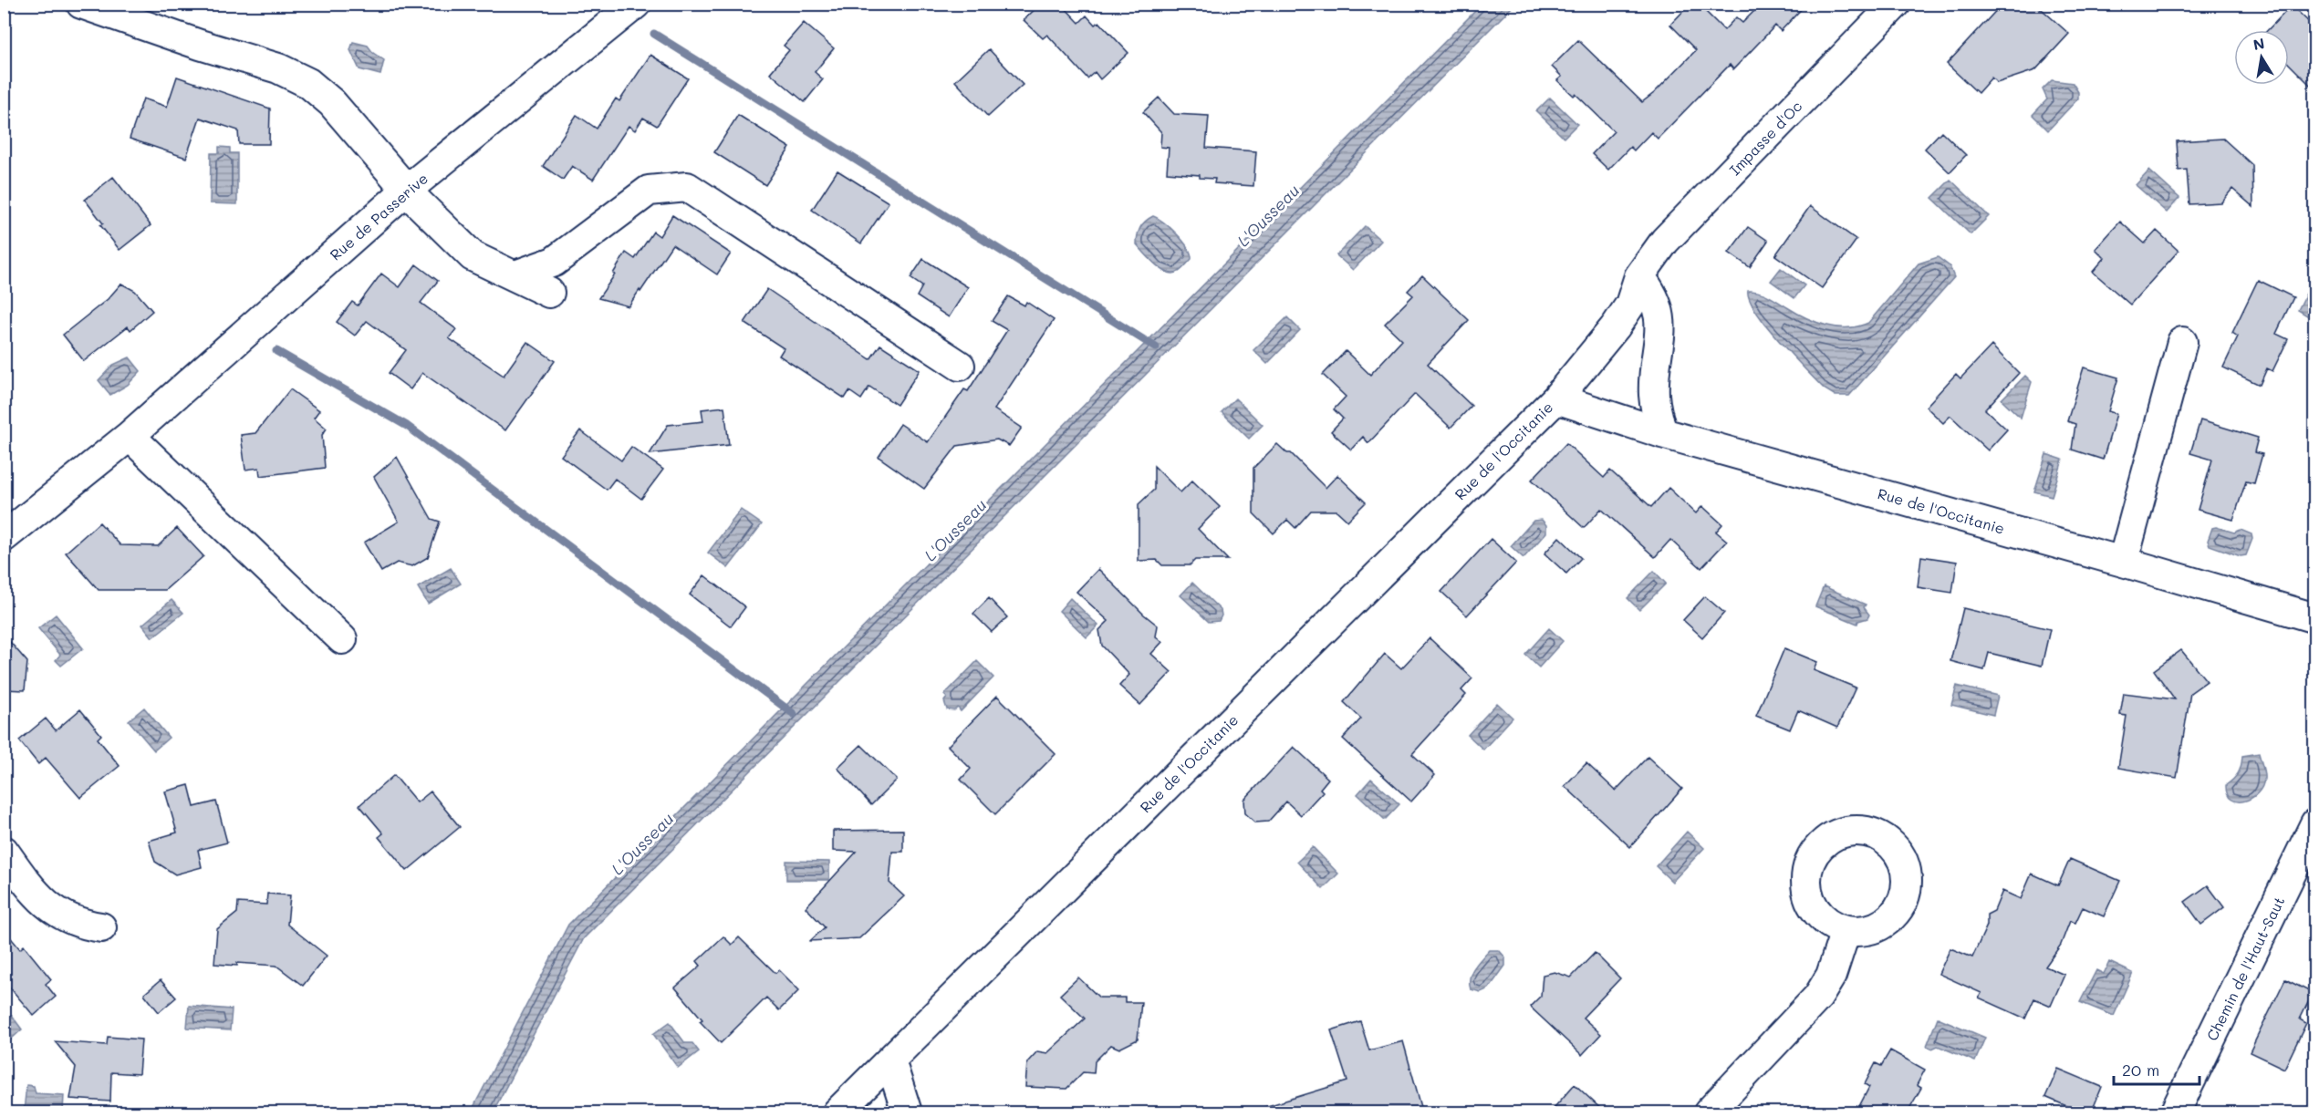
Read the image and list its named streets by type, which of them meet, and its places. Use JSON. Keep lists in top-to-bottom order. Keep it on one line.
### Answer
{"streets":{"street":["Impasse d'Oc","Rue de Passerive","Rue de l'Occitanie","Chemin de l'Haut-Saut"]},"crossings":[["Impasse d'Oc","Rue de l'Occitanie"]],"water":["L'Ousseau"],"scale_bar":"20 m","north":"top"}
